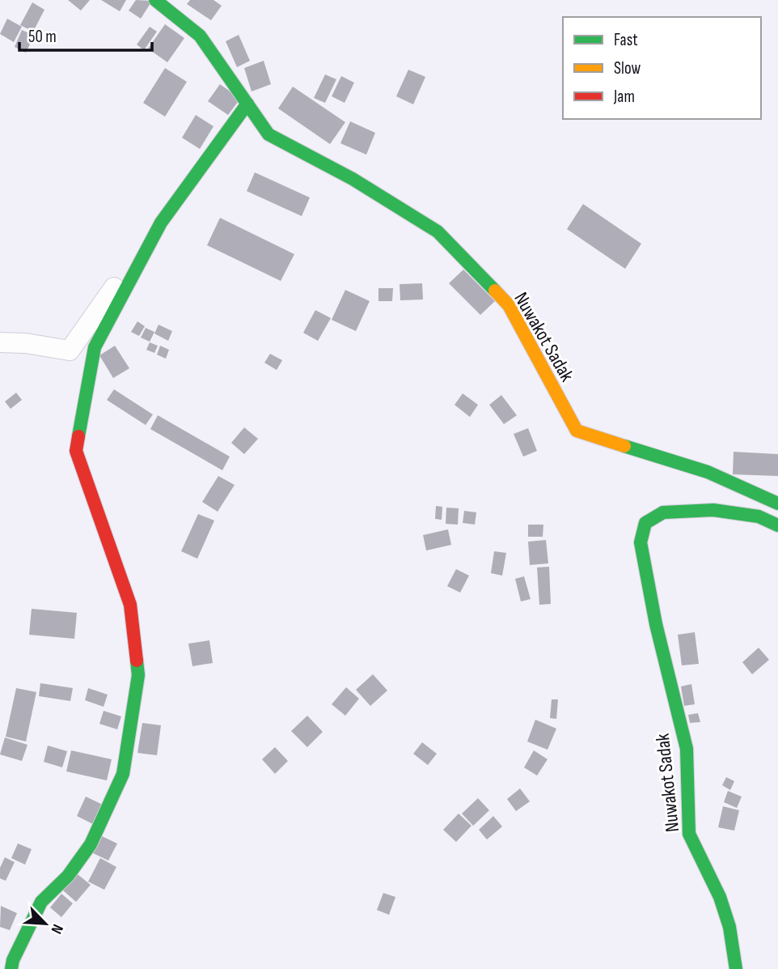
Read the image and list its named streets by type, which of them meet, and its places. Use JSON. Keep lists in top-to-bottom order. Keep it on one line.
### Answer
{"streets":{"street":["Nuwakot Sadak"]},"legend":["Fast","Slow","Jam"],"scale_bar":"50 m","north":"bottom right"}
